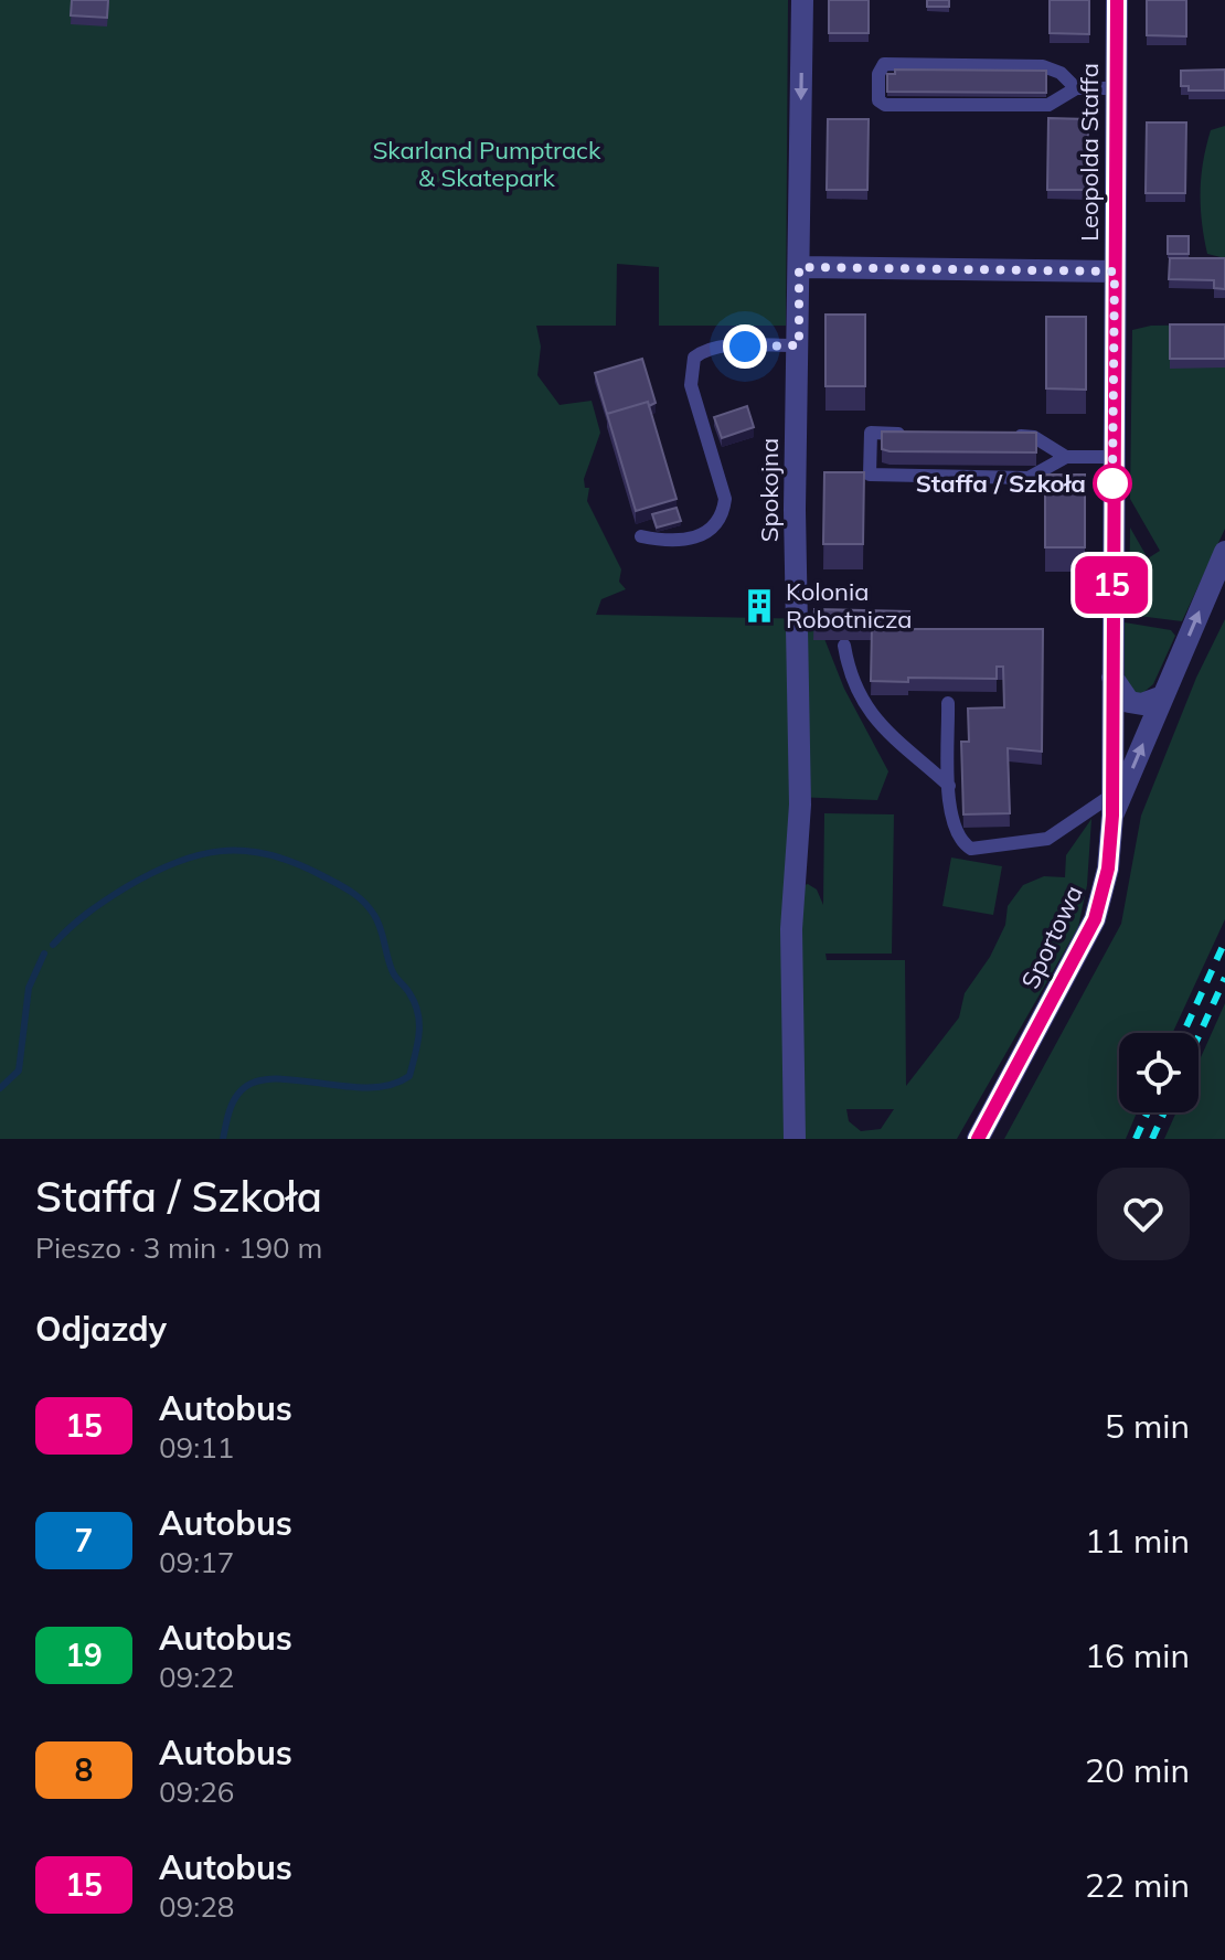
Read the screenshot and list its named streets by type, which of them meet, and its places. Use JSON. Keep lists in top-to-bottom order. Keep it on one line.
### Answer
{"streets":{"street":["Leopolda Staffa","Spokojna","Sportowa"]},"crossings":[["Leopolda Staffa","Sportowa"]],"one_way":["Sportowa"],"parks":["Skarland Pumptrack & Skatepark"],"places":{"other":["Staffa / Szkoła"],"building":["Kolonia Robotnicza"]},"lines":["bus line 15"],"page":{"on_map":"15","heading":[["Staffa / Szkoła","Pieszo · 3 min · 190 m"],"Odjazdy"],"list":[{"mark":"15","name":"Autobus","note":"09:11","value":"5 min"},{"mark":"7","name":"Autobus","note":"09:17","value":"11 min"},{"mark":"19","name":"Autobus","note":"09:22","value":"16 min"},{"mark":"8","name":"Autobus","note":"09:26","value":"20 min"},{"mark":"15","name":"Autobus","note":"09:28","value":"22 min"}]}}
